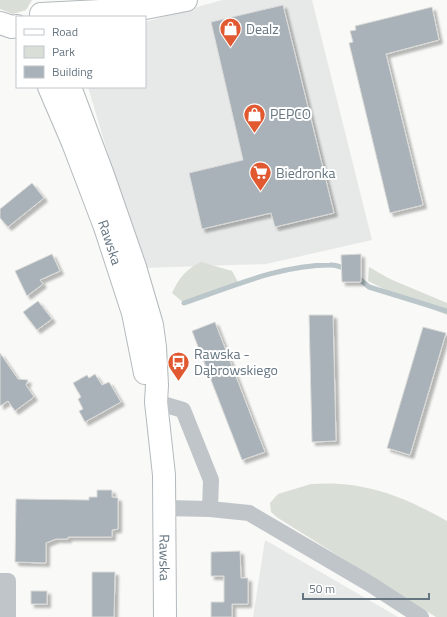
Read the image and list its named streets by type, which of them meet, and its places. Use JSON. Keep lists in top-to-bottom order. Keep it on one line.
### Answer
{"streets":{"street":["Rawska"]},"places":{"shop":["Dealz","PEPCO"],"supermarket":["Biedronka"],"bus stop":["Rawska - Dąbrowskiego"]},"legend":["Road","Park","Building"],"scale_bar":"50 m"}
